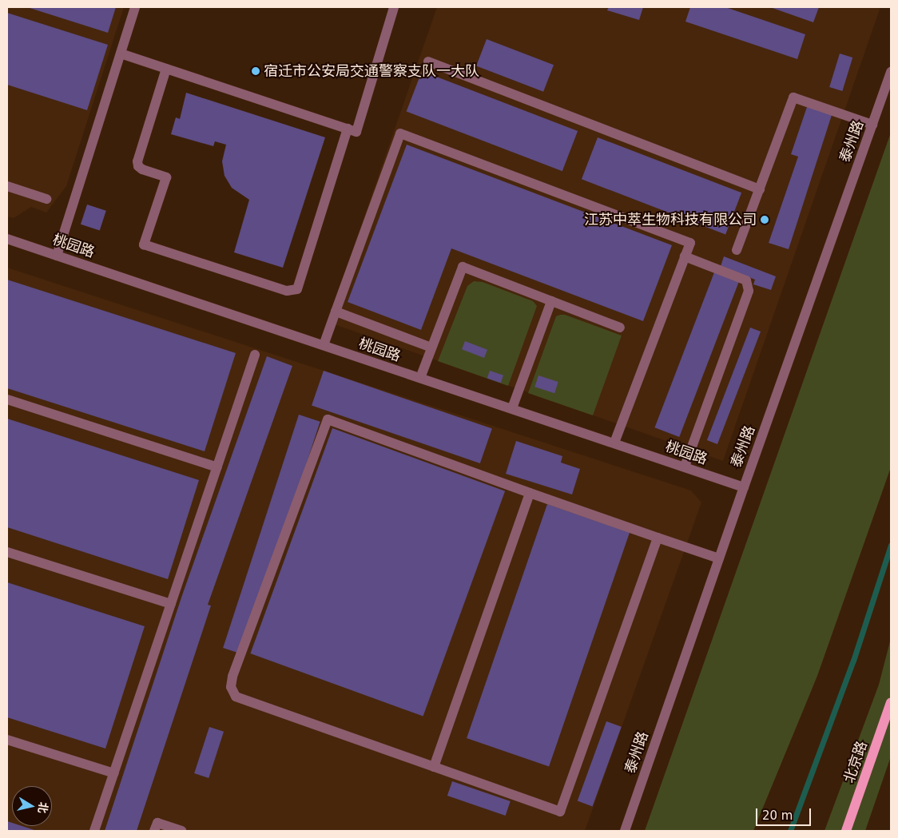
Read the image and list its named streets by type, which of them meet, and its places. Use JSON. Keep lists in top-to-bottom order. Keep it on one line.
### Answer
{"streets":{"main road":["北京路"],"street":["泰州路","桃园路"]},"crossings":[["泰州路","桃园路"]],"places":["宿迁市公安局交通警察支队一大队","江苏中萃生物科技有限公司"],"scale_bar":"20 m","north":"right"}
